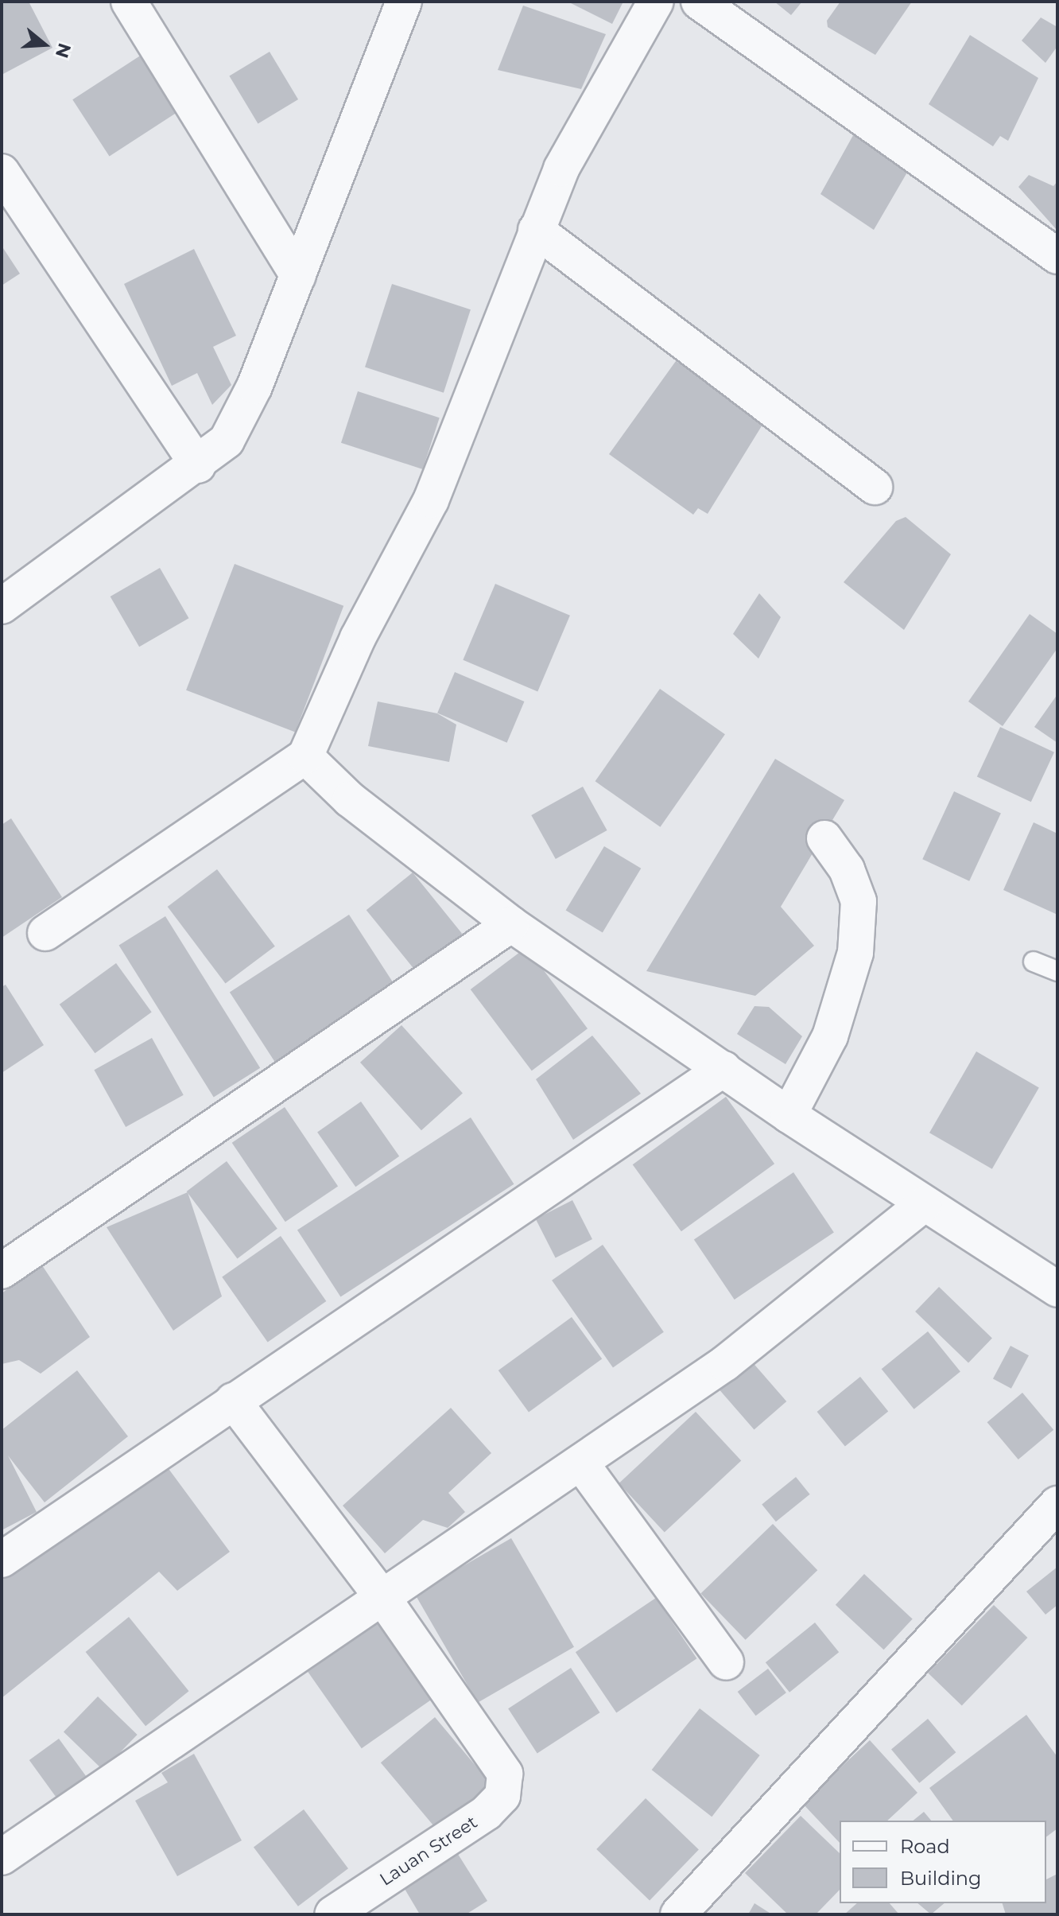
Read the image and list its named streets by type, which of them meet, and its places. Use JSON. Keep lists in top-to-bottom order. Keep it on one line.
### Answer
{"streets":{"street":["Lauan Street"]},"legend":["Road","Building"],"north":"right"}
